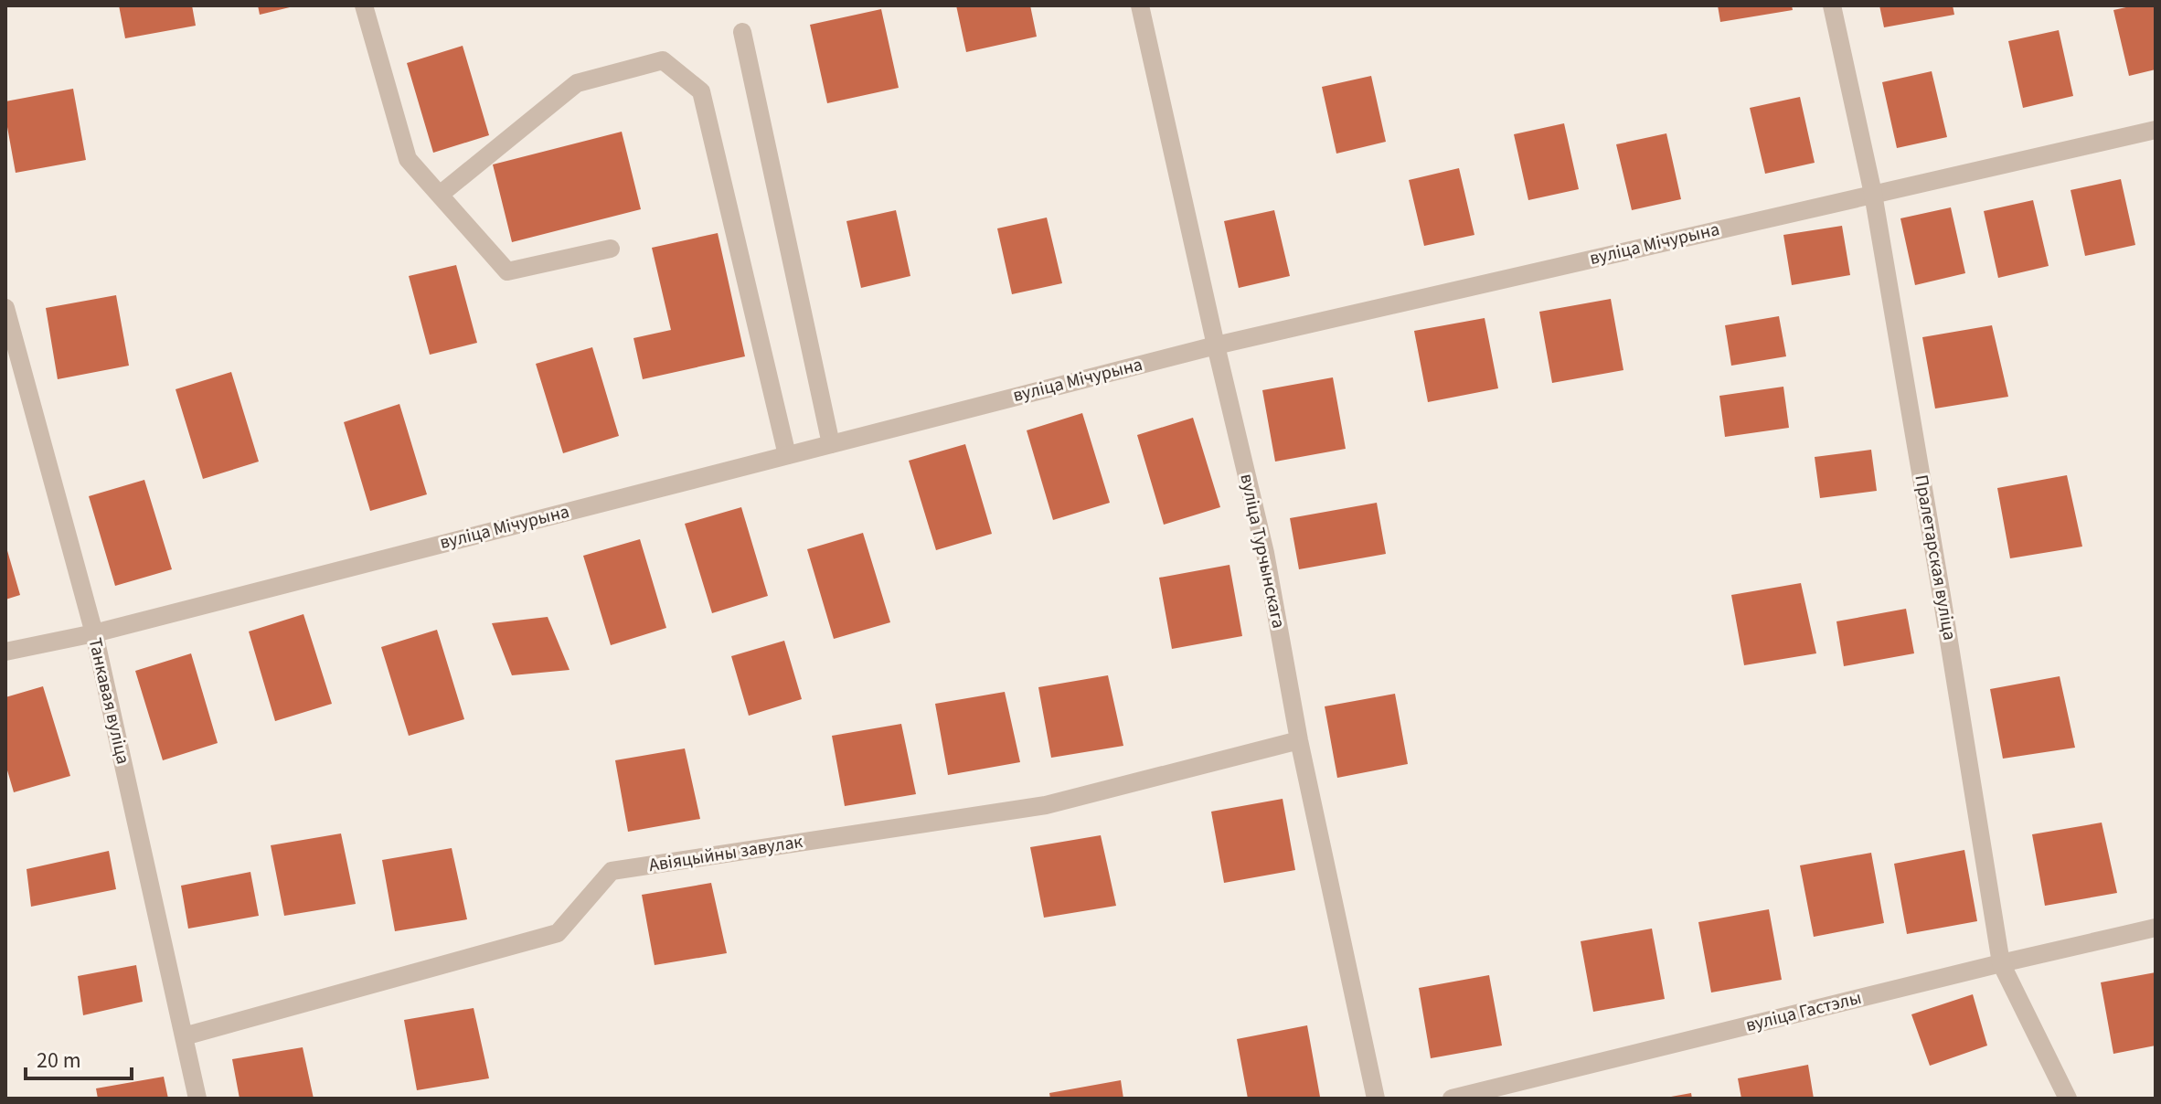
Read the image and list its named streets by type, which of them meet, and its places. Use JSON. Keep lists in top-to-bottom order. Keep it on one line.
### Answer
{"streets":{"street":["вуліца Мічурына","вуліца Турчынскага","Пралетарская вуліца","Танкавая вуліца","Авіяцыйны завулак","вуліца Гастэлы"]},"crossings":[["вуліца Мічурына","вуліца Турчынскага"],["вуліца Мічурына","Пралетарская вуліца"],["вуліца Мічурына","Танкавая вуліца"],["вуліца Турчынскага","Авіяцыйны завулак"],["Пралетарская вуліца","вуліца Гастэлы"],["Танкавая вуліца","Авіяцыйны завулак"]],"scale_bar":"20 m"}
